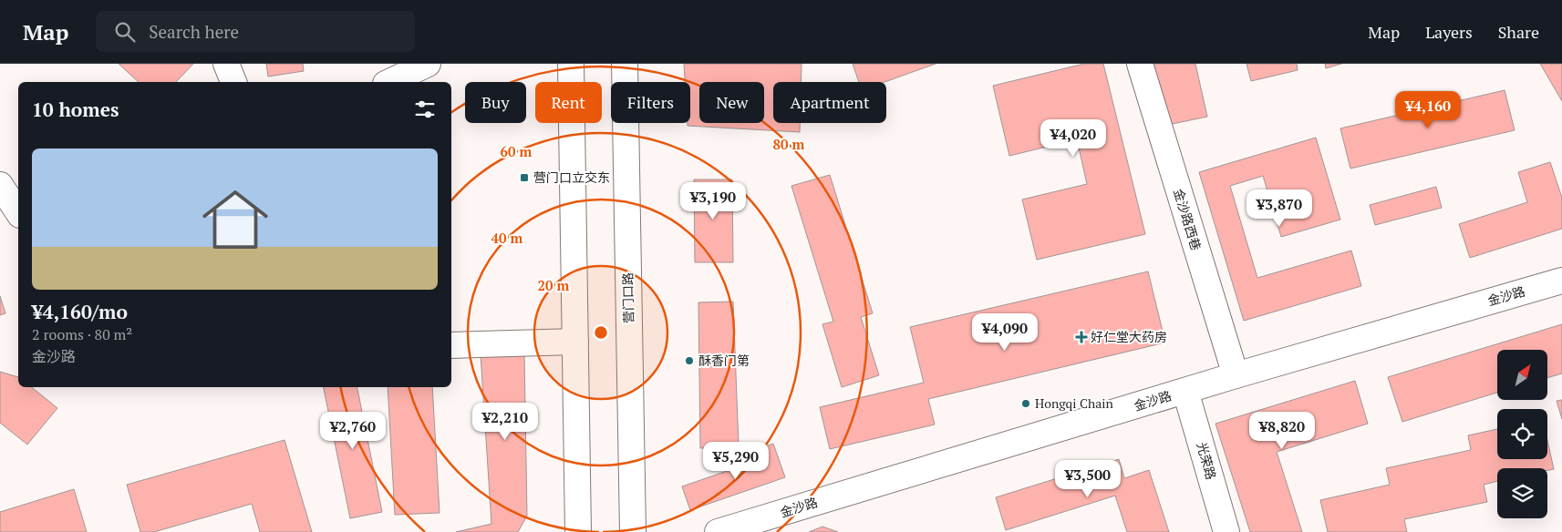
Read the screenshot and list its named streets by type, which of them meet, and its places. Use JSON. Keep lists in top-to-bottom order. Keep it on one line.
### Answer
{"streets":{"main road":["金沙路西巷","金沙路","营门口路","光荣路"]},"crossings":[["金沙路西巷","金沙路"],["金沙路","光荣路"]],"places":{"transit":["营门口立交东"],"health":["好仁堂大药房"],"other":["酥香门第","Hongqi Chain"]},"north":"top right","page":{"header":"Map","search":"Search here","nav":["Map","Layers","Share"],"chip":["Buy","Rent","Filters","New","Apartment"],"heading":"10 homes","price":["¥4,160","¥4,020","¥3,190","¥3,870","¥4,090","¥2,210","¥2,760","¥8,820","¥5,290","¥3,500"],"list":[{"name":"¥4,160/mo","note":"2 rooms · 80 m² · 金沙路"}]},"rings":["80 m","60 m","40 m","20 m"]}
